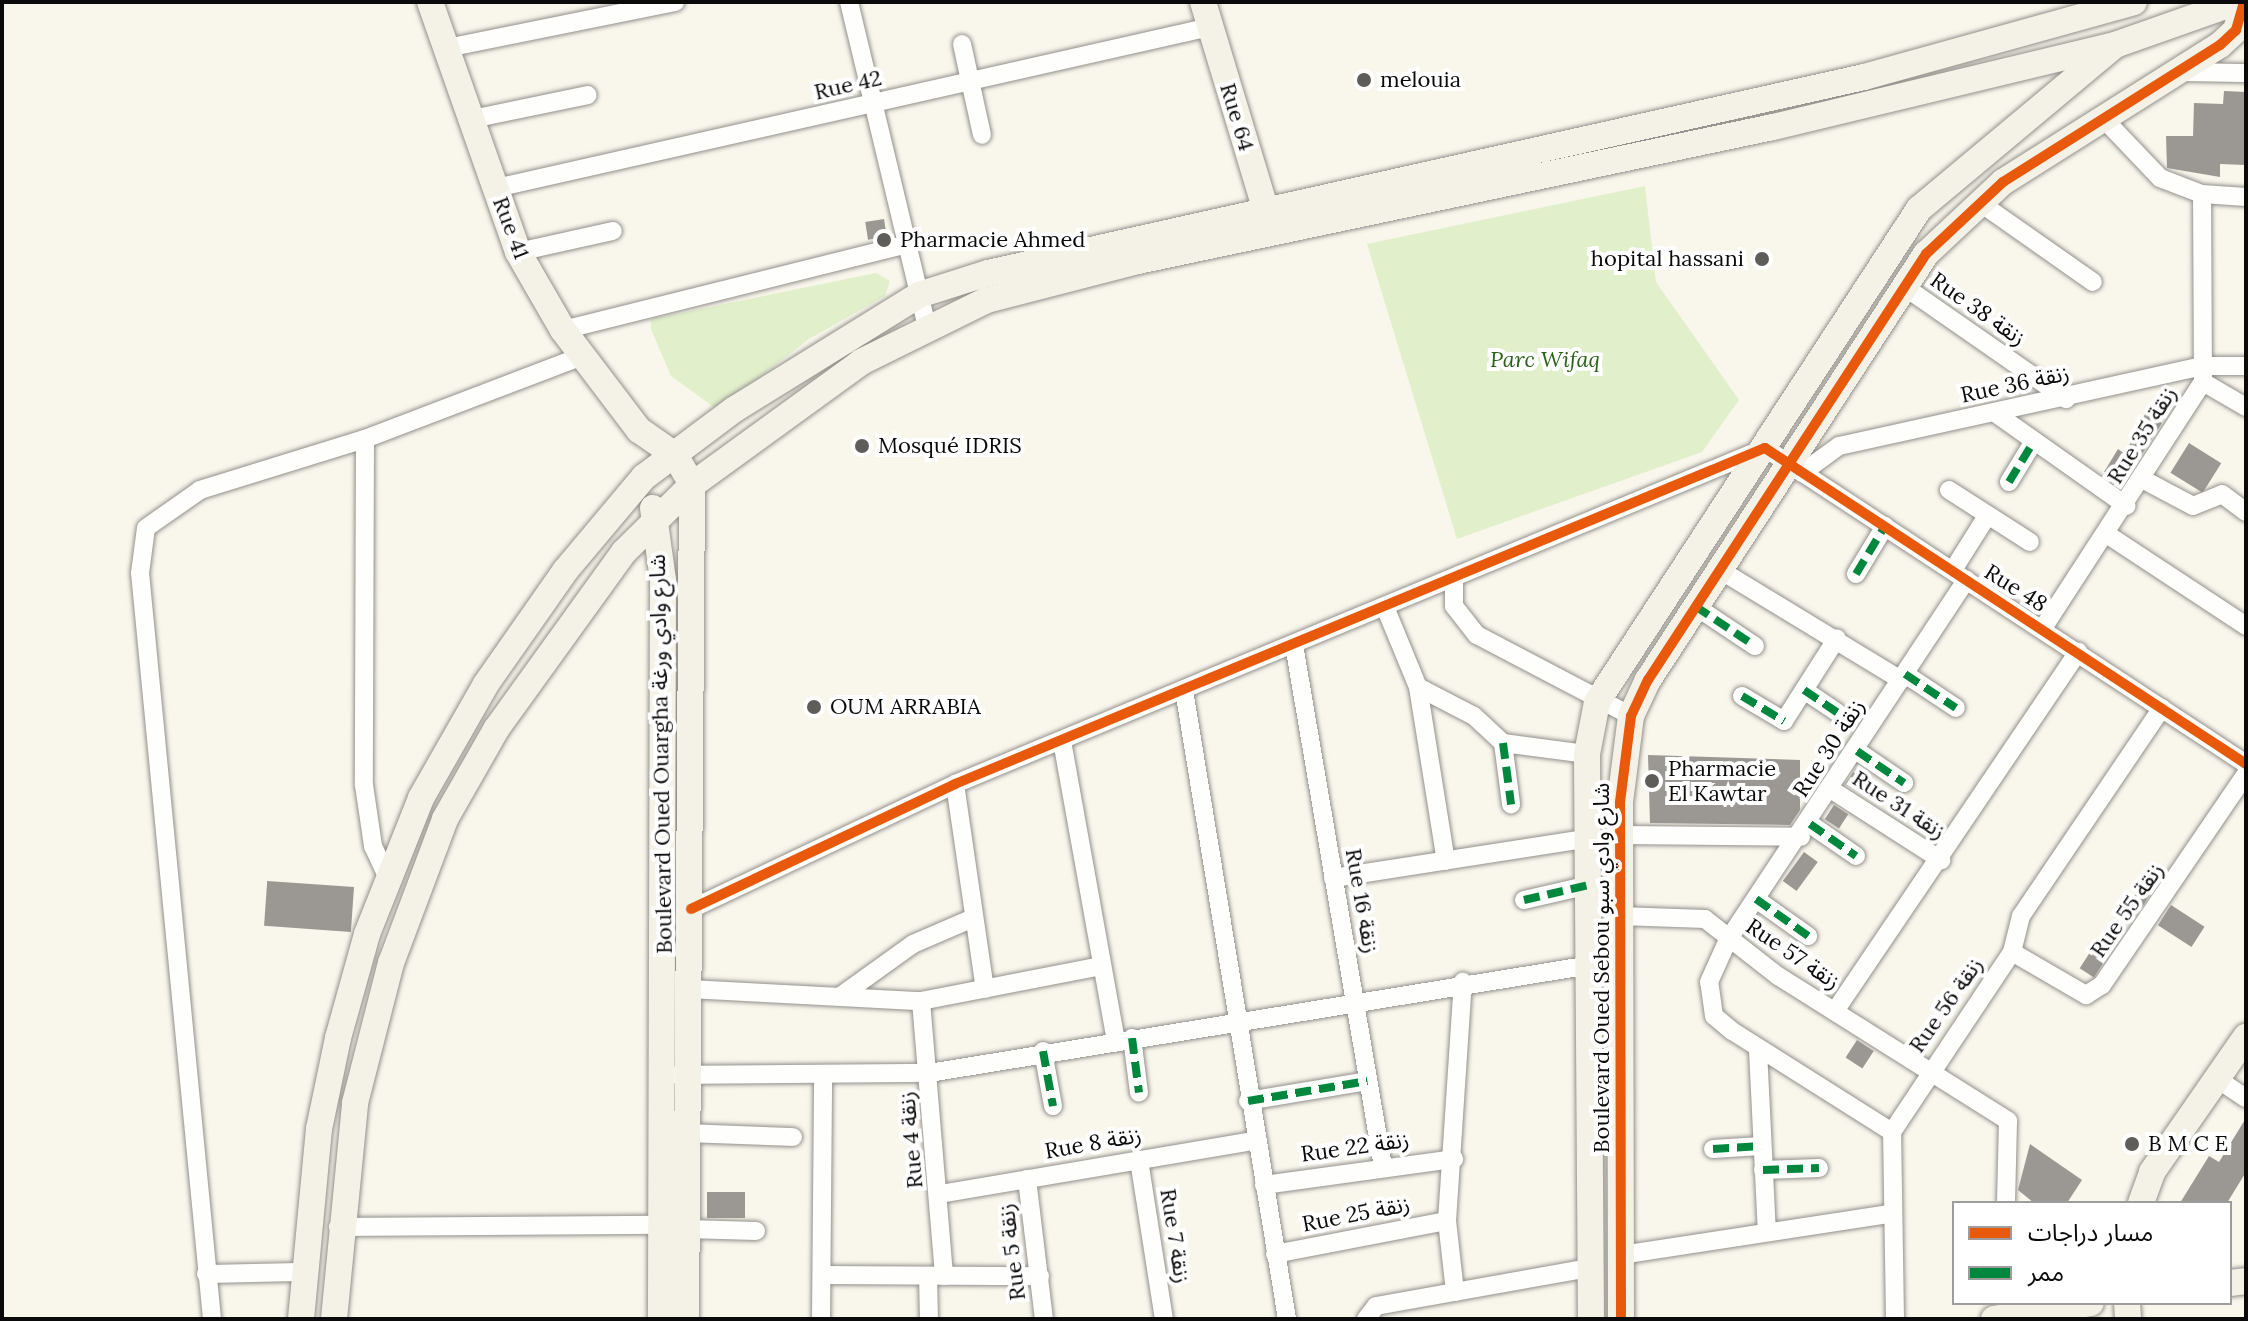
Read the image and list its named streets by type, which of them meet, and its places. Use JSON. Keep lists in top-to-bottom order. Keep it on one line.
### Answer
{"streets":{"street":["Rue 42","Rue 64","Rue 41","Rue 38 زنقة","Rue 36 زنقة","Rue 35 زنقة","Rue 48","Rue 30 زنقة","Boulevard Oued Ouargha شارع وادي ورغة","Rue 31 زنقة","Rue 16 زنقة","Rue 55 زنقة","Rue 57 زنقة","Boulevard Oued Sebou شارع وادي سبو","Rue 56 زنقة","Rue 4 زنقة","Rue 8 زنقة","Rue 22 زنقة","Rue 25 زنقة","Rue 7 زنقة","Rue 5 زنقة"]},"crossings":[["Rue 42","Rue 64"],["Rue 42","Rue 41"],["Rue 41","Boulevard Oued Ouargha شارع وادي ورغة"],["Rue 38 زنقة","Rue 36 زنقة"],["Rue 38 زنقة","Boulevard Oued Sebou شارع وادي سبو"],["Rue 36 زنقة","Rue 35 زنقة"],["Rue 36 زنقة","Rue 48"],["Rue 36 زنقة","Boulevard Oued Sebou شارع وادي سبو"],["Rue 35 زنقة","Rue 48"],["Rue 48","Rue 30 زنقة"],["Rue 48","Boulevard Oued Sebou شارع وادي سبو"],["Rue 48","Rue 56 زنقة"],["Rue 30 زنقة","Rue 31 زنقة"],["Rue 30 زنقة","Rue 57 زنقة"],["Rue 30 زنقة","Rue 56 زنقة"],["Rue 16 زنقة","Rue 22 زنقة"],["Rue 55 زنقة","Rue 56 زنقة"],["Rue 57 زنقة","Boulevard Oued Sebou شارع وادي سبو"],["Rue 57 زنقة","Rue 56 زنقة"],["Rue 4 زنقة","Rue 8 زنقة"],["Rue 8 زنقة","Rue 7 زنقة"],["Rue 8 زنقة","Rue 5 زنقة"]],"parks":["Parc Wifaq"],"places":["melouia","Pharmacie Ahmed","hopital hassani","Mosqué IDRIS","OUM ARRABIA","Pharmacie El Kawtar","B M C E"],"legend":["مسار دراجات","ممر"]}
